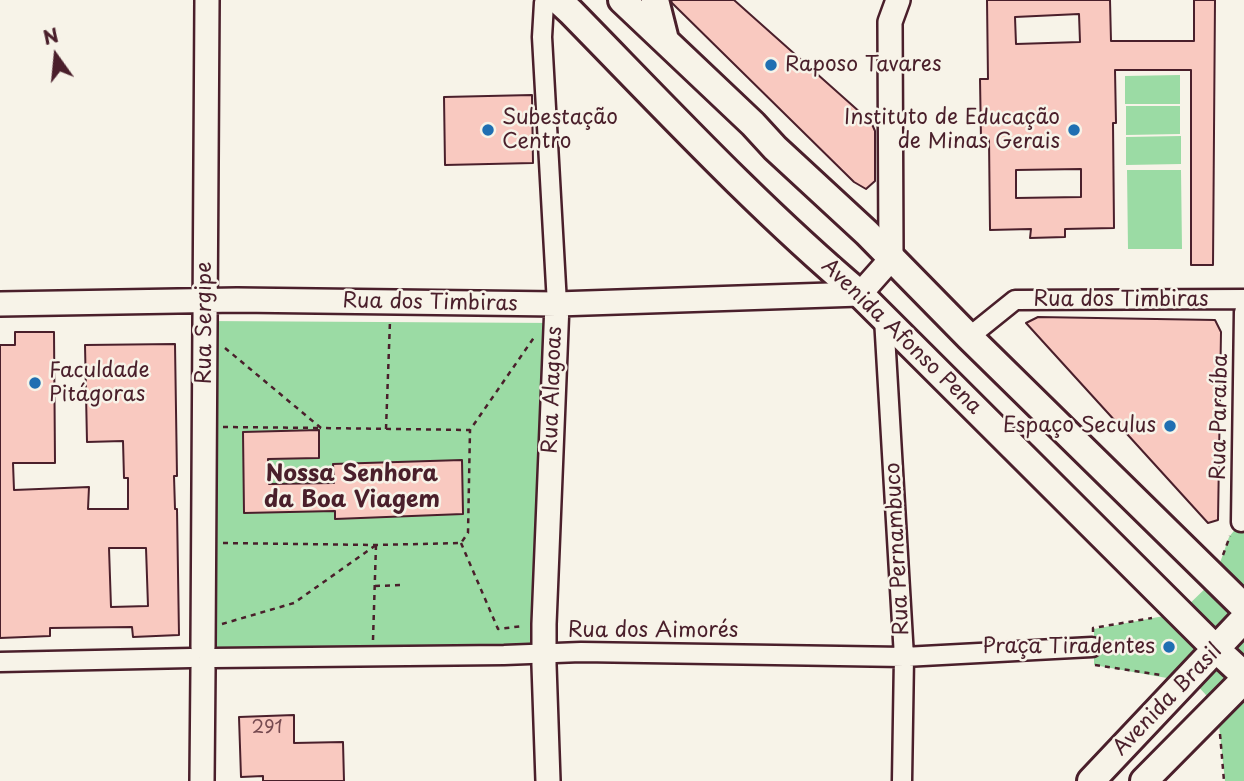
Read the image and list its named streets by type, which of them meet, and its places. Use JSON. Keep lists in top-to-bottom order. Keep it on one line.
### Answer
{"streets":{"main road":["Avenida Afonso Pena","Avenida Brasil"],"street":["Rua dos Timbiras","Rua Sergipe","Rua Alagoas","Rua Paraíba","Rua Pernambuco","Rua dos Aimorés"]},"crossings":[["Rua dos Timbiras","Rua Sergipe"],["Rua dos Timbiras","Avenida Afonso Pena"],["Rua dos Timbiras","Rua Alagoas"],["Rua Sergipe","Rua dos Aimorés"],["Avenida Afonso Pena","Rua Pernambuco"],["Avenida Afonso Pena","Avenida Brasil"],["Rua Alagoas","Rua dos Aimorés"],["Rua Pernambuco","Rua dos Aimorés"]],"districts":["Nossa Senhora da Boa Viagem"],"places":["Raposo Tavares","Subestação Centro","Instituto de Educação de Minas Gerais","Faculdade Pitágoras","Espaço Seculus","Praça Tiradentes"],"house_numbers":["291"],"north":"top"}
